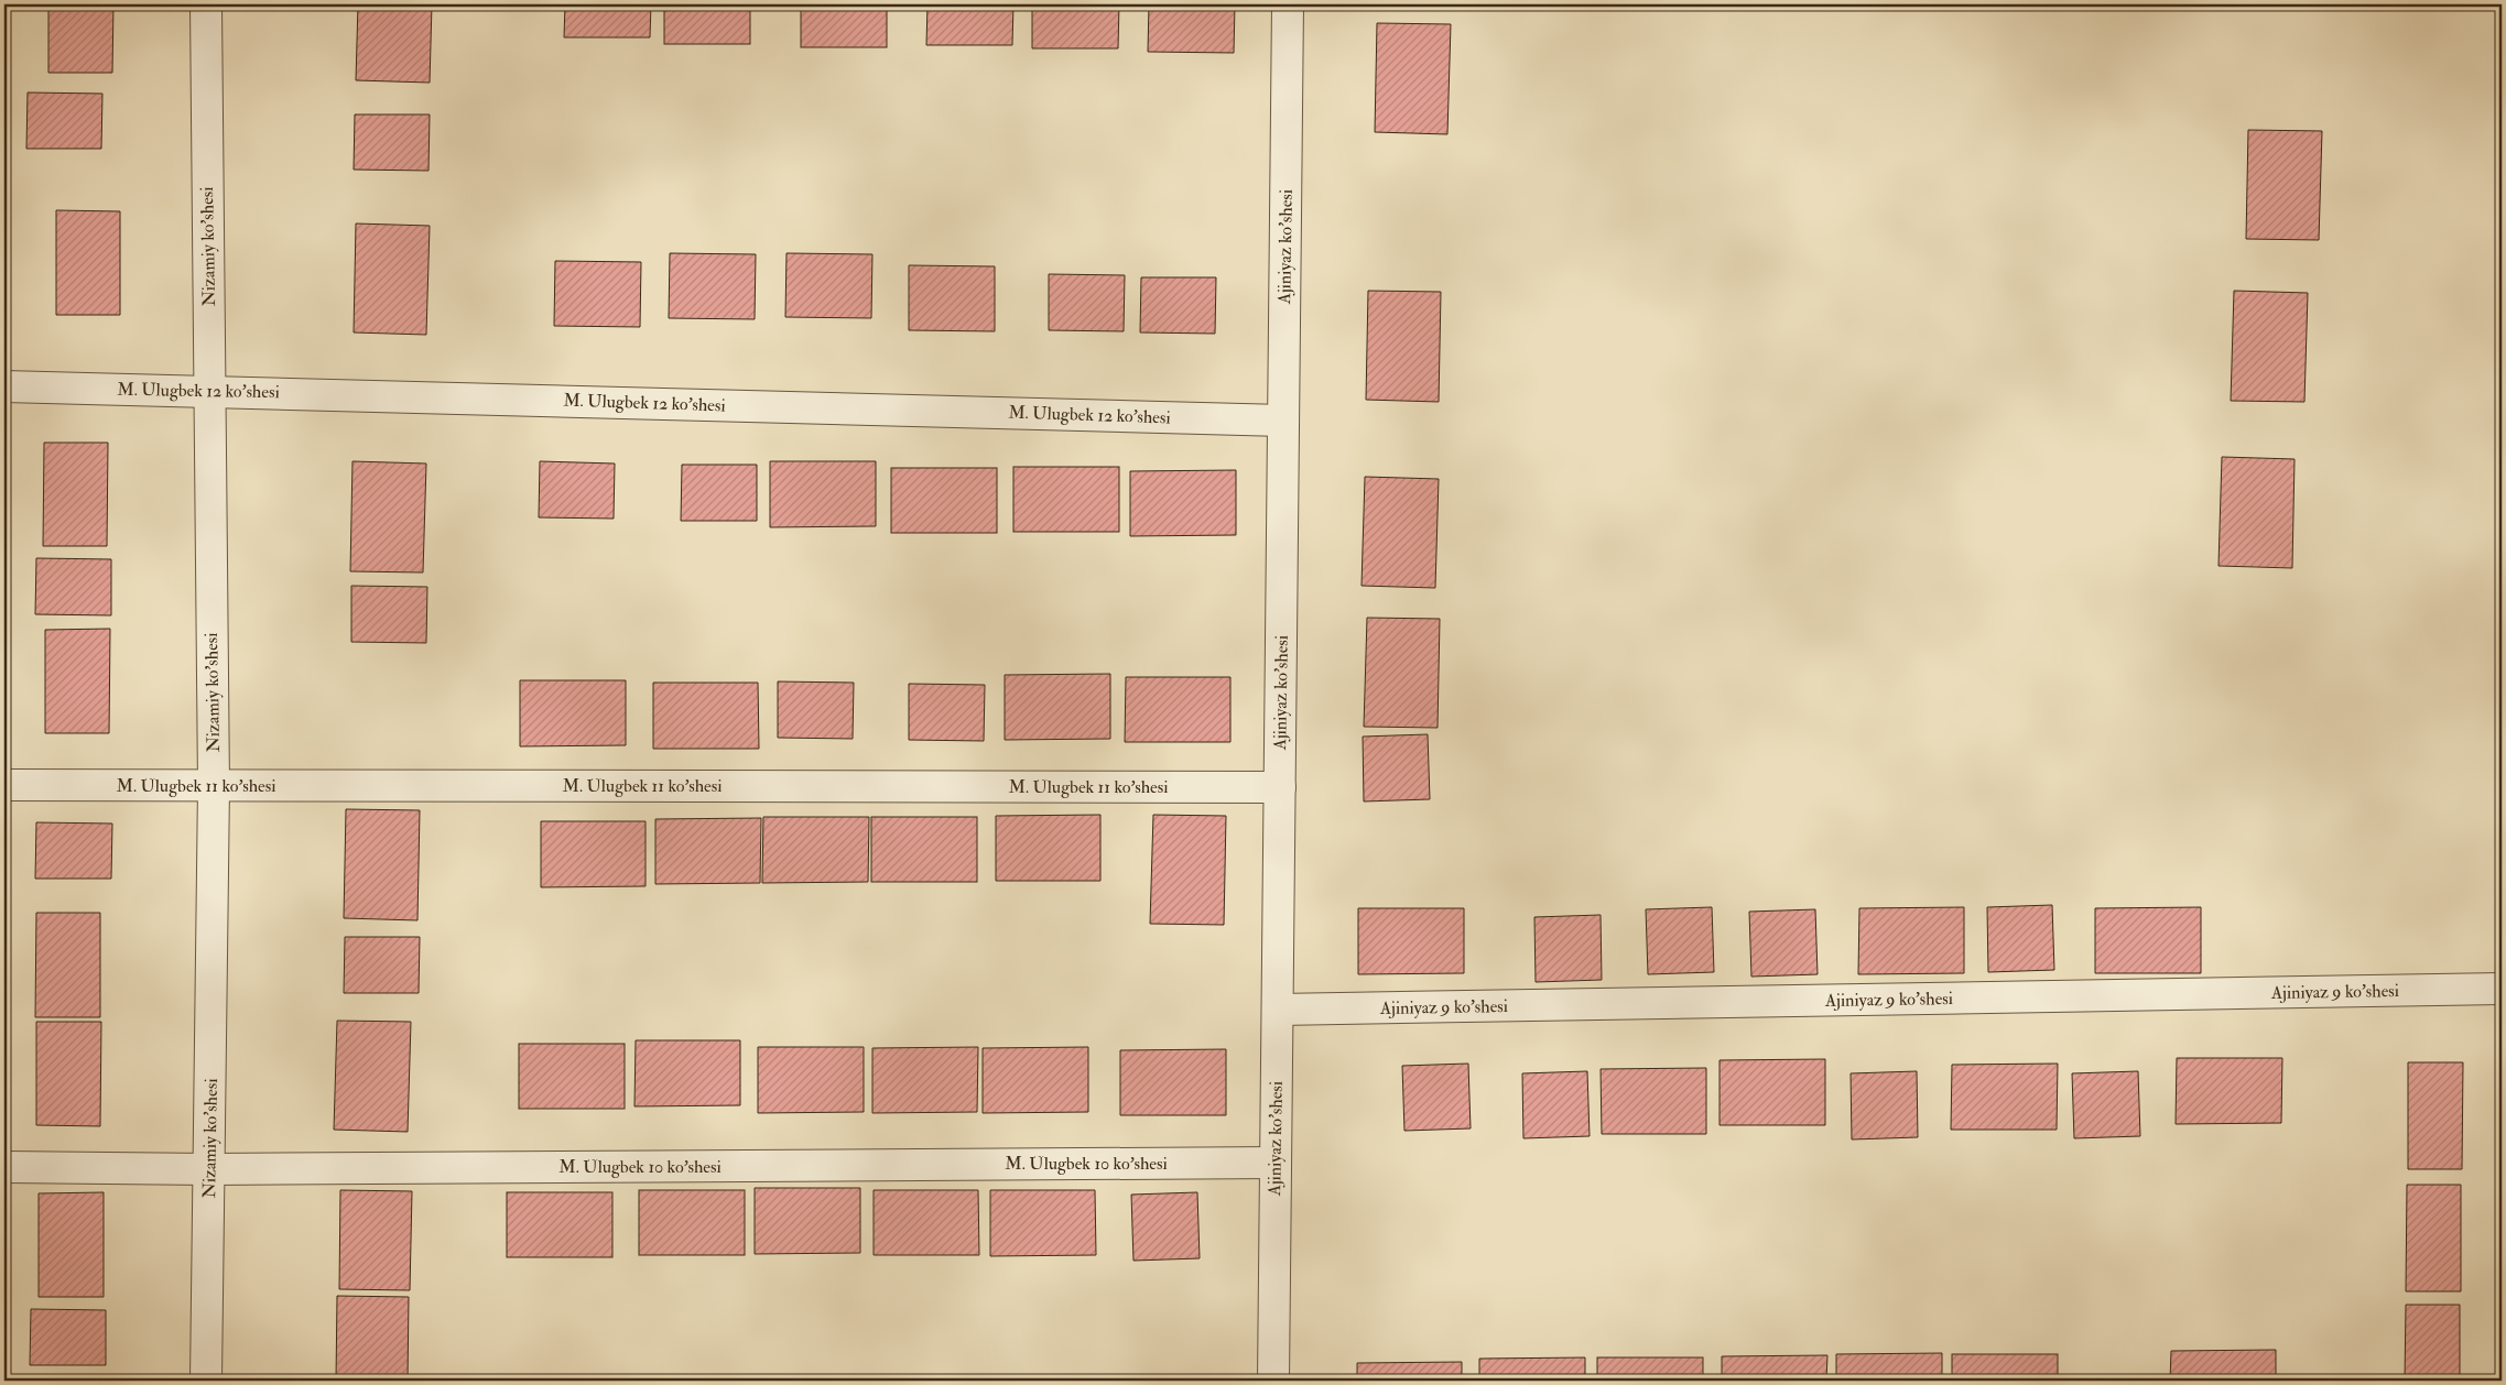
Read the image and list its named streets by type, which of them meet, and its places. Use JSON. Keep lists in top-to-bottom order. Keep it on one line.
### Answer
{"streets":{"street":["Nizamiy ko'shesi","Ajiniyaz ko'shesi","M. Ulugbek 12 ko'shesi","M. Ulugbek 11 ko'shesi","Ajiniyaz 9 ko'shesi","M. Ulugbek 10 ko'shesi"]},"crossings":[["Nizamiy ko'shesi","M. Ulugbek 12 ko'shesi"],["Nizamiy ko'shesi","M. Ulugbek 11 ko'shesi"],["Nizamiy ko'shesi","M. Ulugbek 10 ko'shesi"],["Ajiniyaz ko'shesi","M. Ulugbek 12 ko'shesi"],["Ajiniyaz ko'shesi","M. Ulugbek 11 ko'shesi"],["Ajiniyaz ko'shesi","Ajiniyaz 9 ko'shesi"],["Ajiniyaz ko'shesi","M. Ulugbek 10 ko'shesi"]]}
